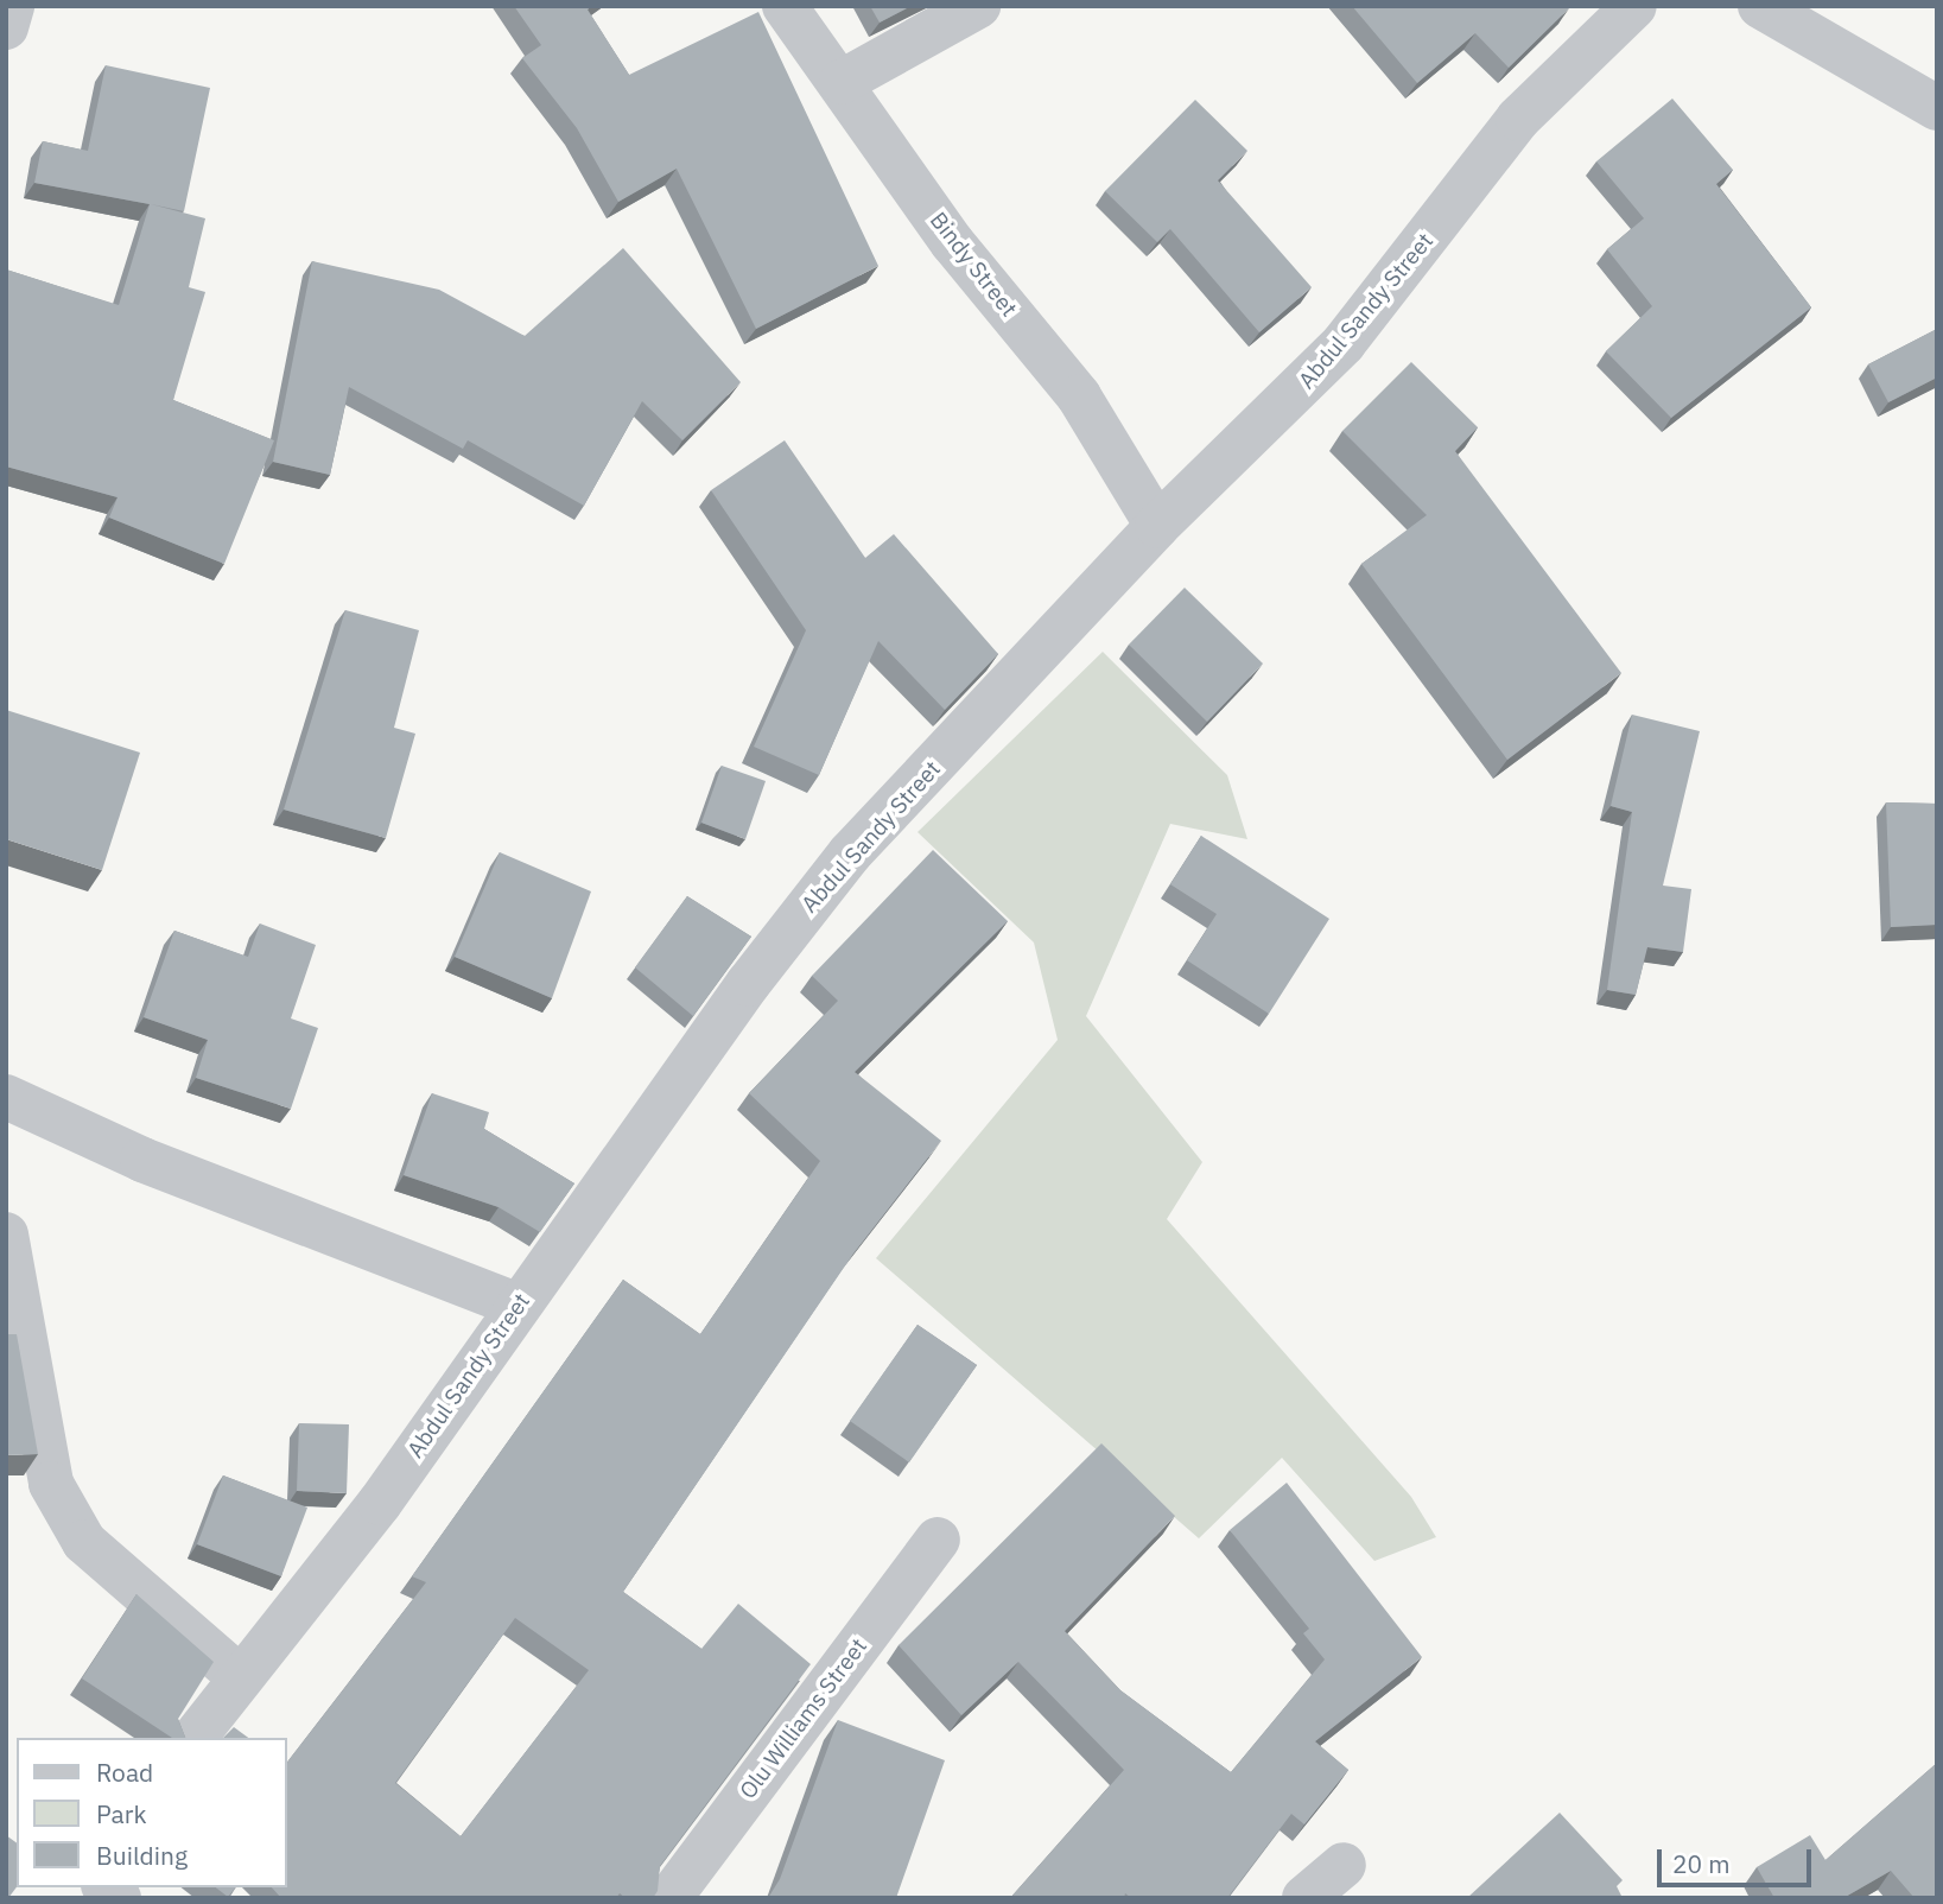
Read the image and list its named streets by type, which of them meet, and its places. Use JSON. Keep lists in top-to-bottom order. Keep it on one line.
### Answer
{"streets":{"street":["Bindy Street","Abdul Sandy Street","Olu Williams Street"]},"crossings":[["Bindy Street","Abdul Sandy Street"]],"legend":["Road","Park","Building"],"scale_bar":"20 m"}
